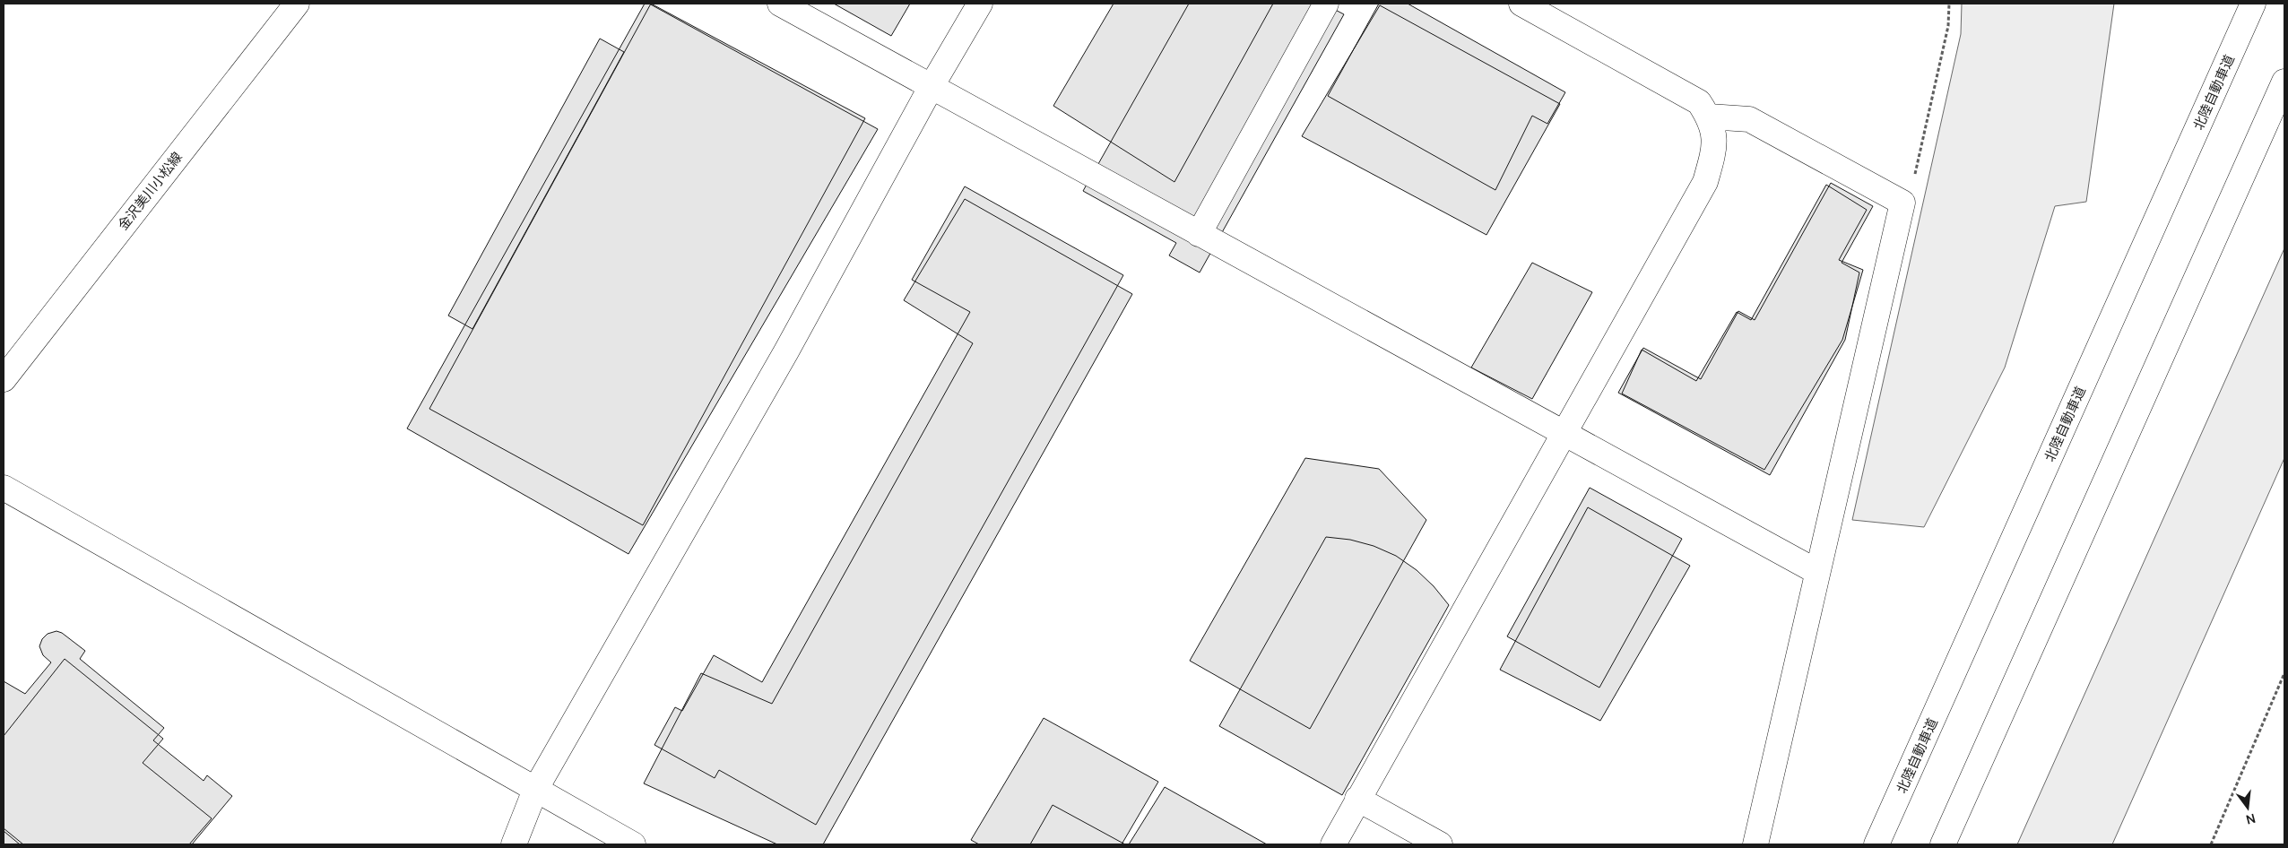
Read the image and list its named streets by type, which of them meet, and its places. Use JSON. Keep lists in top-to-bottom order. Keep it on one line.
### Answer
{"streets":{"main road":["北陸自動車道","金沢美川小松線"]},"north":"bottom"}
